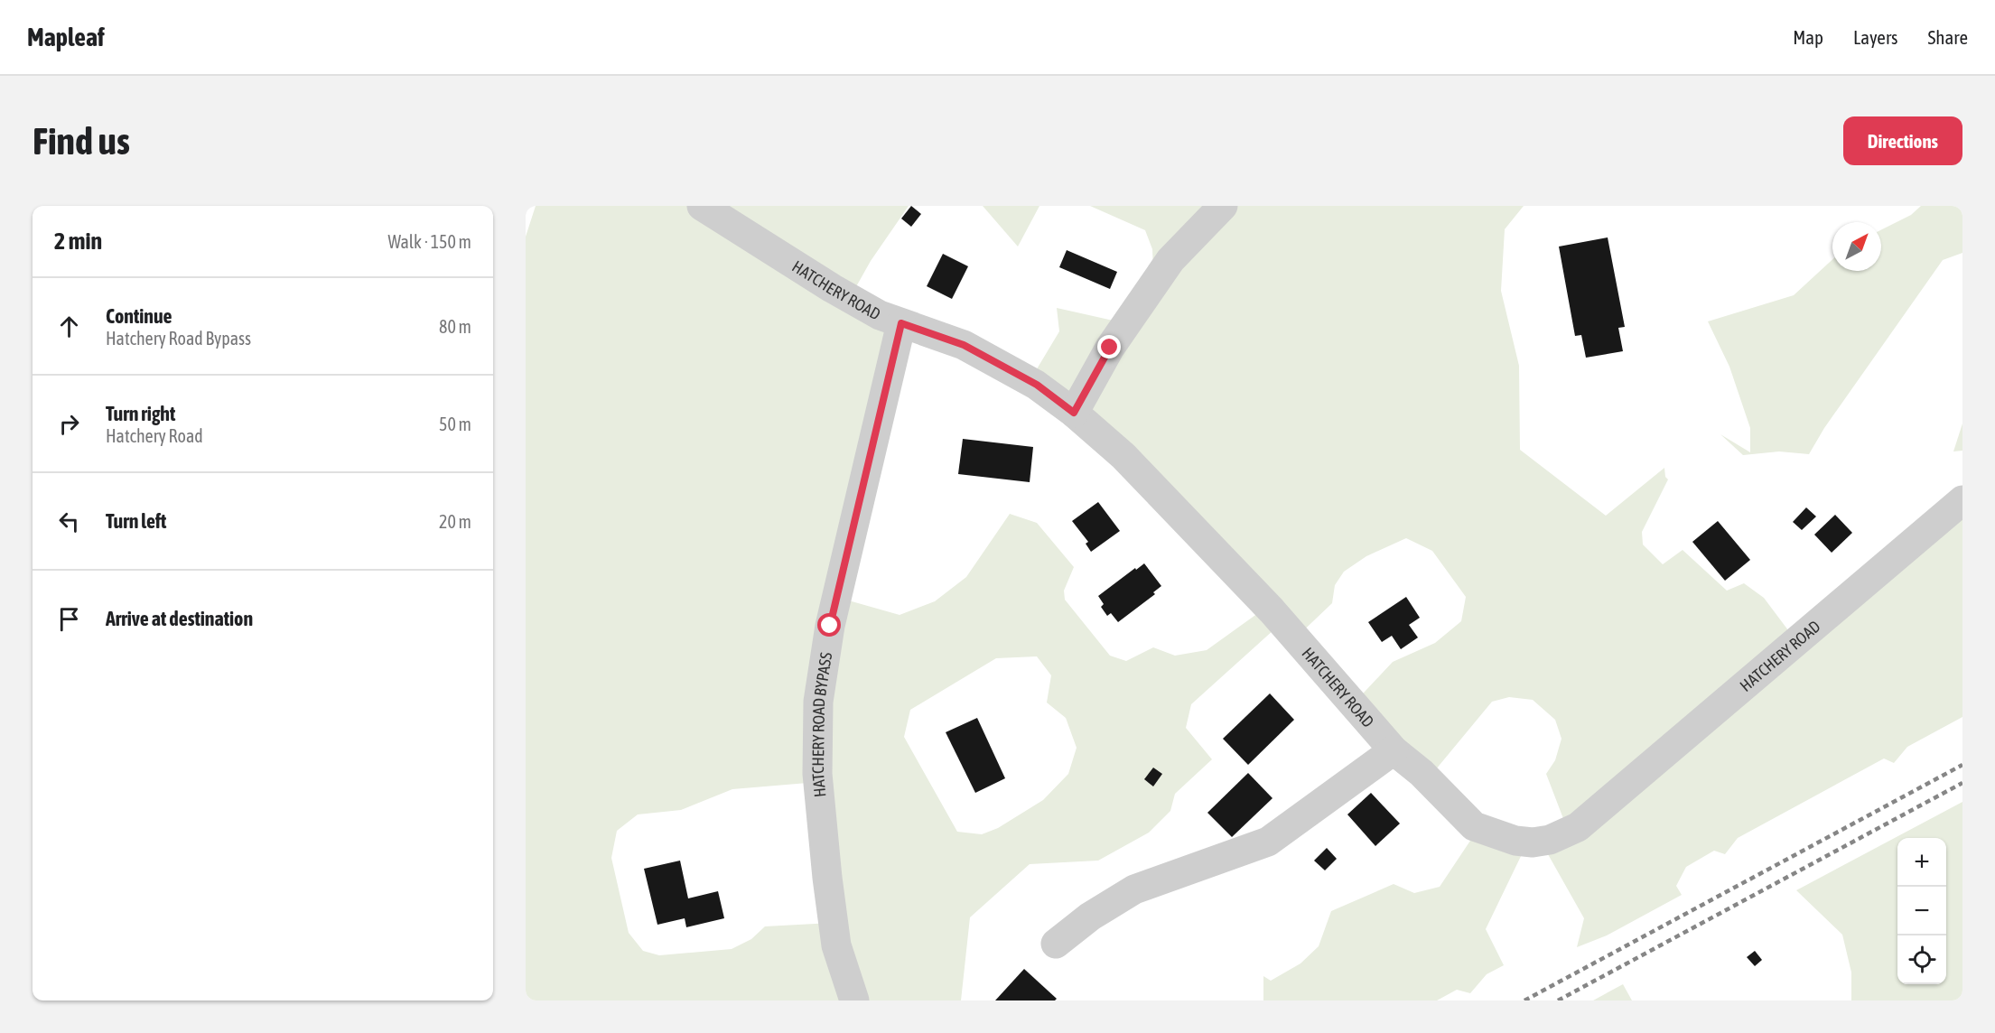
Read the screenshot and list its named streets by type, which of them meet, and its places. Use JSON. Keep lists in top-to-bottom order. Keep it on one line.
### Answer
{"streets":{"street":["HATCHERY ROAD","HATCHERY ROAD BYPASS"]},"crossings":[["HATCHERY ROAD","HATCHERY ROAD BYPASS"]],"north":"top right","page":{"header":"Mapleaf","nav":["Map","Layers","Share"],"buttons":"Directions","title":"Find us","heading":["2 min","Walk · 150 m"],"list":[["Continue","Hatchery Road Bypass","80 m"],["Turn right","Hatchery Road","50 m"],["Turn left","20 m"],"Arrive at destination"],"map_buttons":["+","−"]}}
